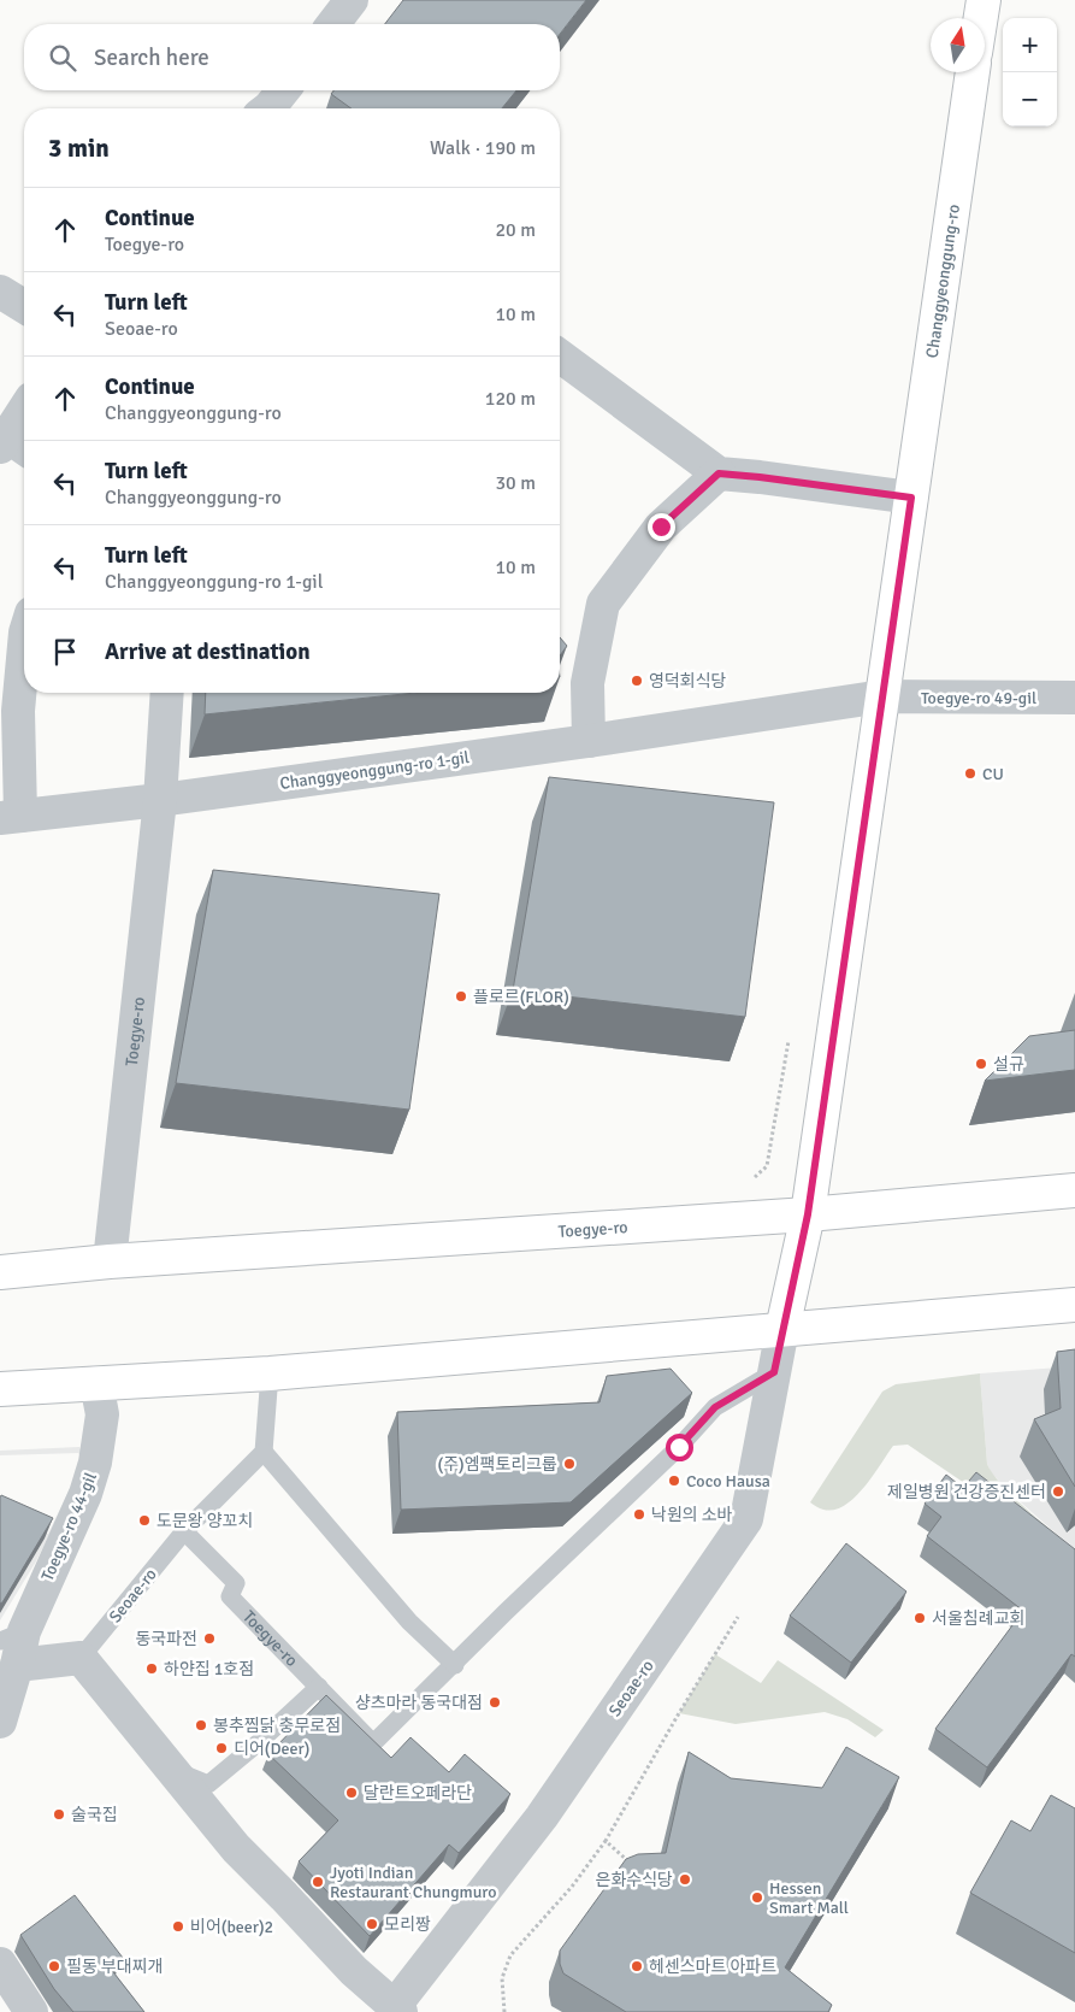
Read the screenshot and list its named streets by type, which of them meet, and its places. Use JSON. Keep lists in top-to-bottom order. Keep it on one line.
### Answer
{"streets":{"main road":["Changgyeonggung-ro","Toegye-ro"],"street":["Toegye-ro 49-gil","Changgyeonggung-ro 1-gil","Toegye-ro 44-gil","Seoae-ro"]},"crossings":[["Changgyeonggung-ro","Toegye-ro 49-gil"],["Changgyeonggung-ro","Changgyeonggung-ro 1-gil"],["Changgyeonggung-ro","Toegye-ro"],["Changgyeonggung-ro","Seoae-ro"],["Toegye-ro 49-gil","Changgyeonggung-ro 1-gil"],["Changgyeonggung-ro 1-gil","Toegye-ro"],["Toegye-ro","Seoae-ro"]],"places":["영덕회식당","CU","플로르(FLOR)","설규","(주)엠팩토리그룹","Coco Hausa","제일병원 건강증진센터","낙원의 소바","도문왕 양꼬치","서울침례교회","동국파전","하얀집 1호점","샹츠마라 동국대점","봉추찜닭 충무로점","디어(Deer)","달란트오페라단","술국집","은화수식당","Jyoti Indian Restaurant Chungmuro","Hessen Smart Mall","모리짱","비어(beer)2","필동 부대찌개","헤센스마트 아파트"],"north":"top","page":{"map_buttons":["+","−"],"search":"Search here","heading":["3 min","Walk · 190 m"],"list":[["Continue","Toegye-ro","20 m"],["Turn left","Seoae-ro","10 m"],["Continue","Changgyeonggung-ro","120 m"],["Turn left","Changgyeonggung-ro","30 m"],["Turn left","Changgyeonggung-ro 1-gil","10 m"],"Arrive at destination"]}}
